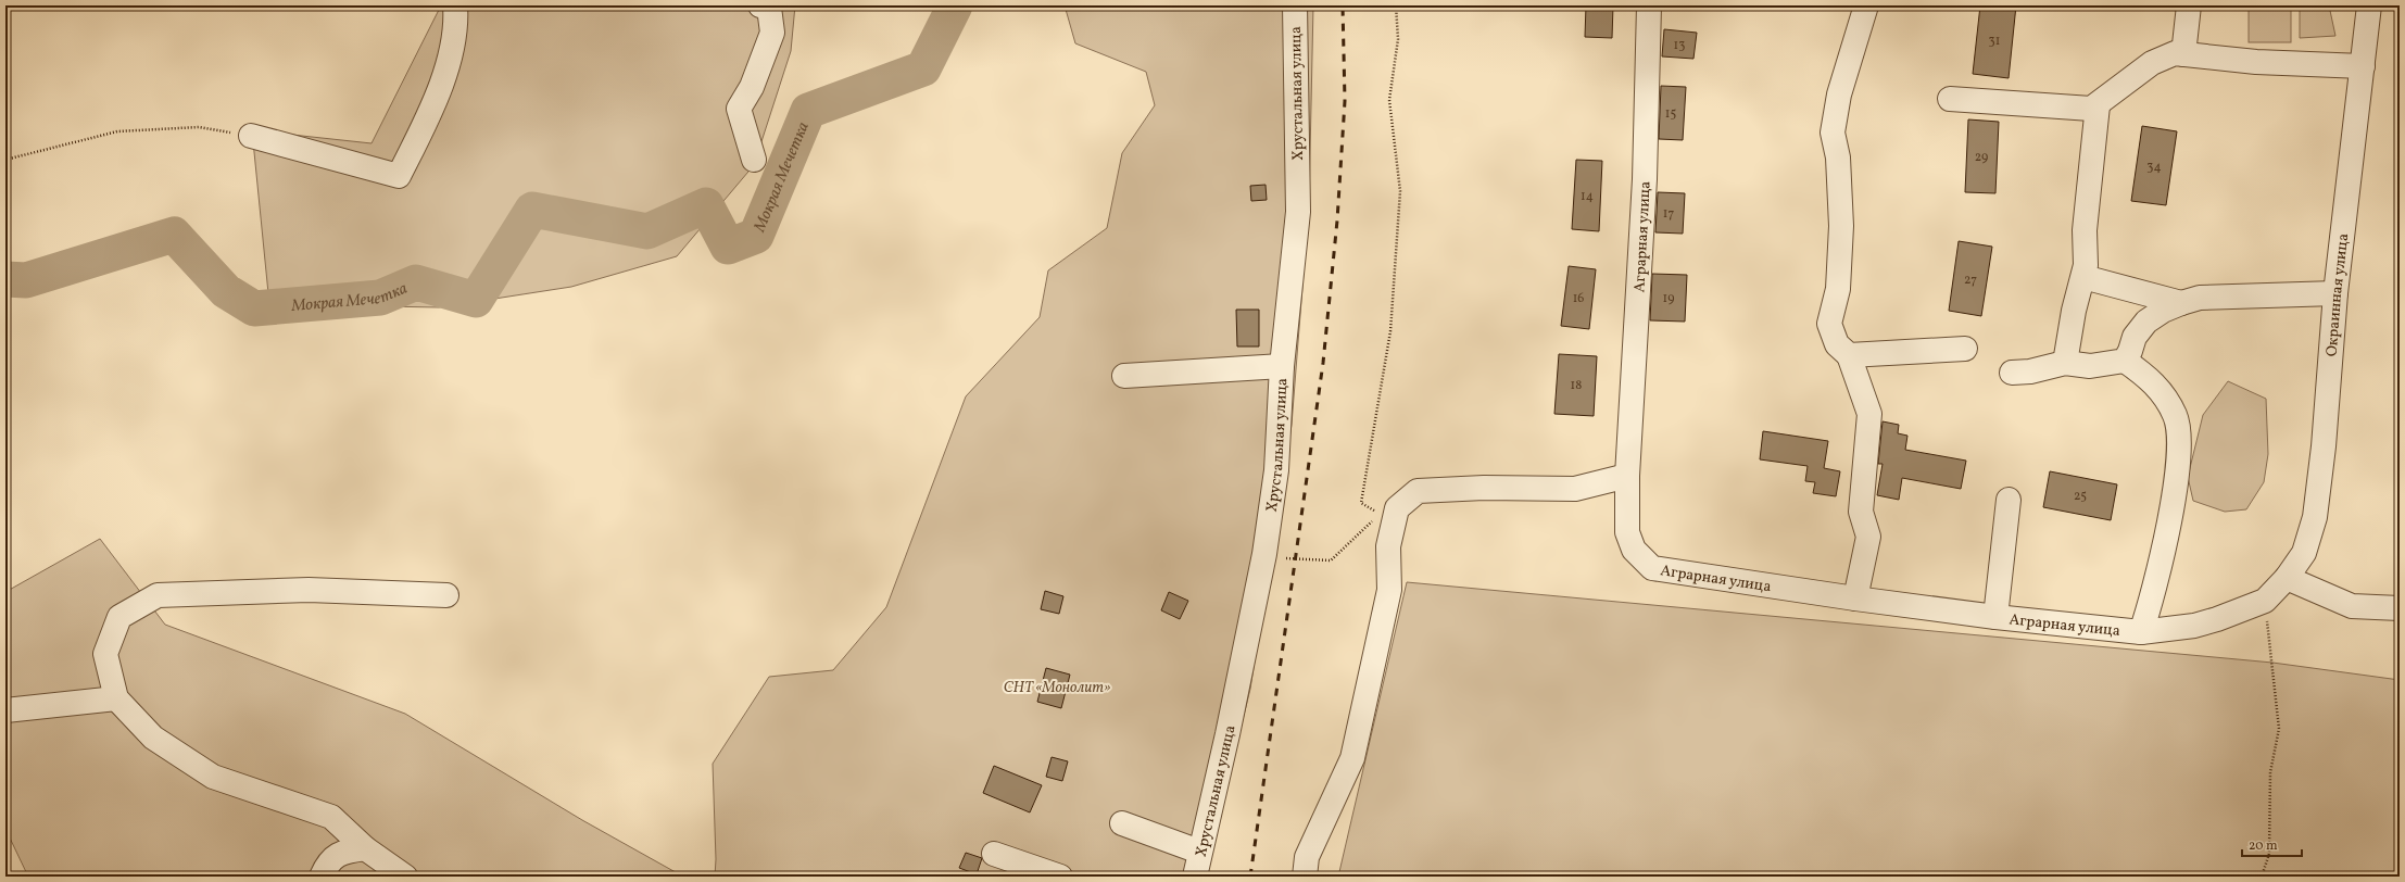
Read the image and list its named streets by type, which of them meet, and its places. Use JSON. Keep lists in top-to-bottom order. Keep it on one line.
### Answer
{"streets":{"street":["Хрустальная улица","Аграрная улица","Окраинная улица"]},"crossings":[["Аграрная улица","Окраинная улица"]],"water":["Мокрая Мечетка"],"parks":["СНТ «Монолит»"],"house_numbers":["31","13","15","29","34","14","17","27","16","19","18","25"],"scale_bar":"20 m"}
